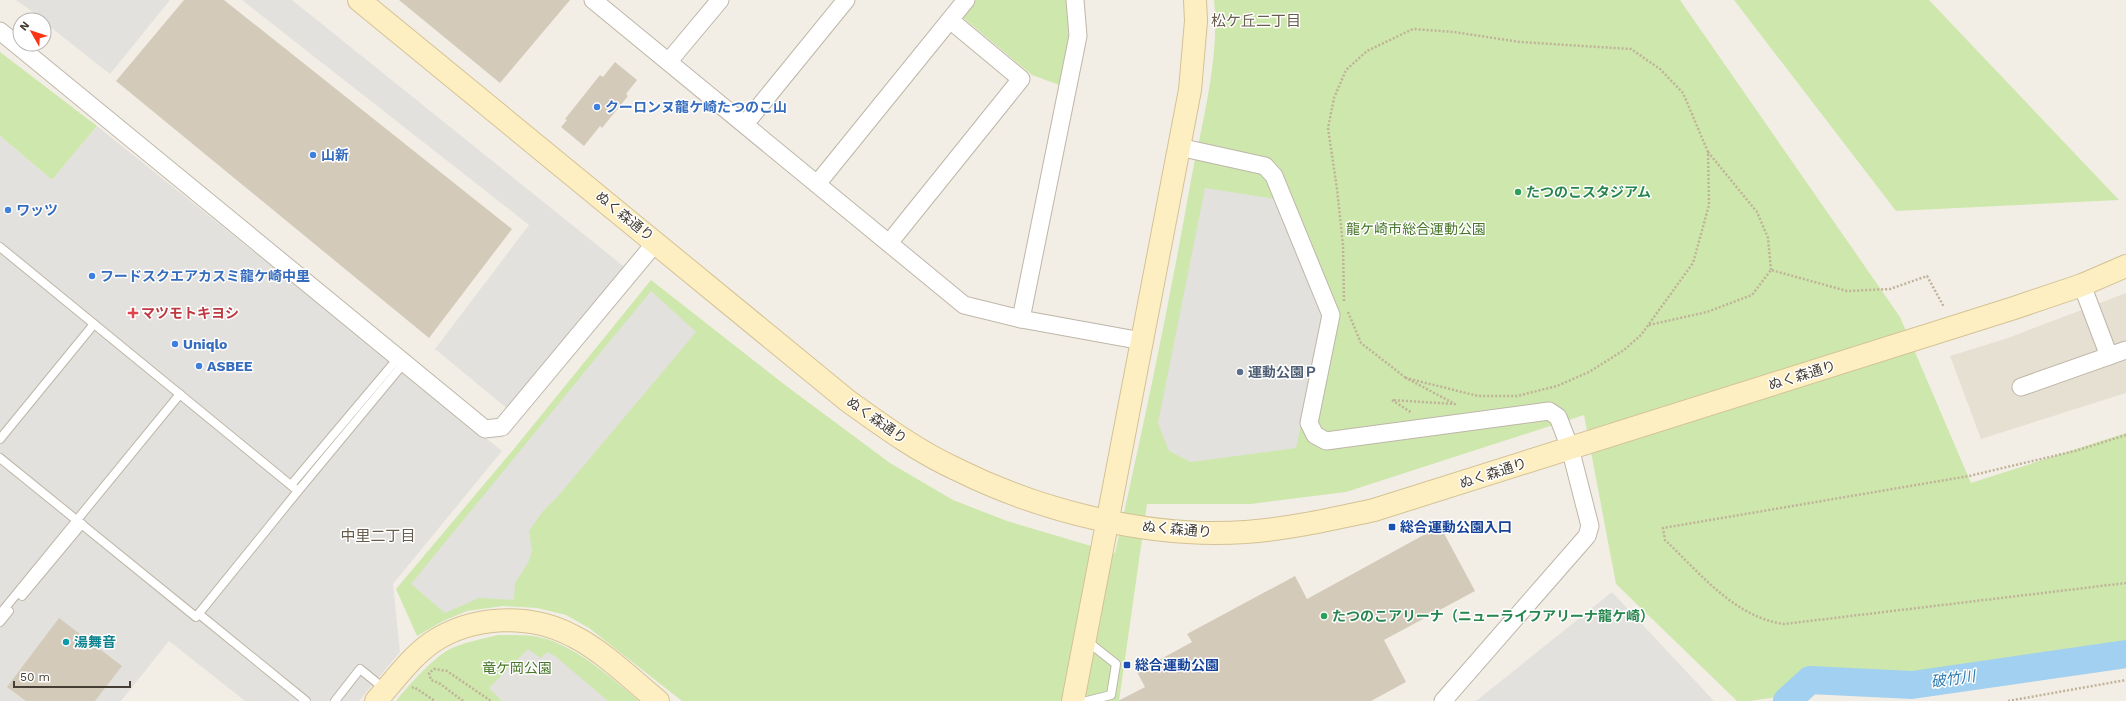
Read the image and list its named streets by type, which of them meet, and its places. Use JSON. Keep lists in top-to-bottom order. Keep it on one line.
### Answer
{"streets":{"main road":["ぬく森通り"]},"districts":["松ケ丘二丁目","中里二丁目"],"water":["破竹川"],"parks":["龍ケ崎市総合運動公園","竜ケ岡公園"],"places":{"other":["クーロンヌ龍ケ崎たつのこ山","山新","たつのこスタジアム","ワッツ","フードスクエアカスミ龍ケ崎中里","Uniqlo","ASBEE","運動公園Ｐ","たつのこアリーナ（ニューライフアリーナ龍ケ崎）","湯舞音"],"health":["マツモトキヨシ"],"transit":["総合運動公園入口","総合運動公園"]},"scale_bar":"50 m","north":"top left"}
